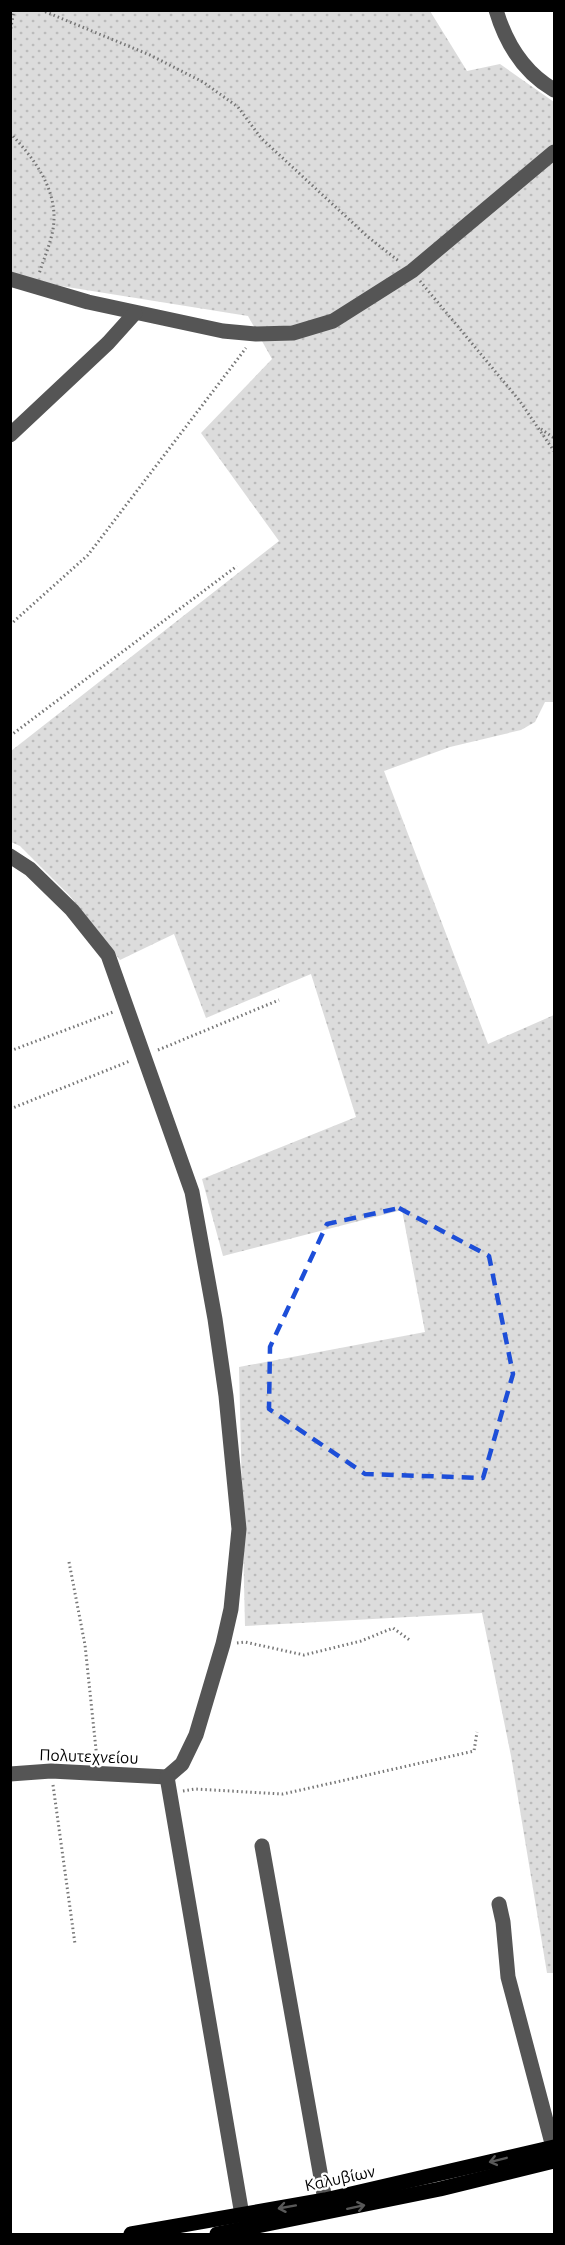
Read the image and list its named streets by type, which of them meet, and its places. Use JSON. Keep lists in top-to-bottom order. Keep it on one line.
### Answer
{"streets":{"main road":["Καλυβίων"],"street":["Πολυτεχνείου"]}}
